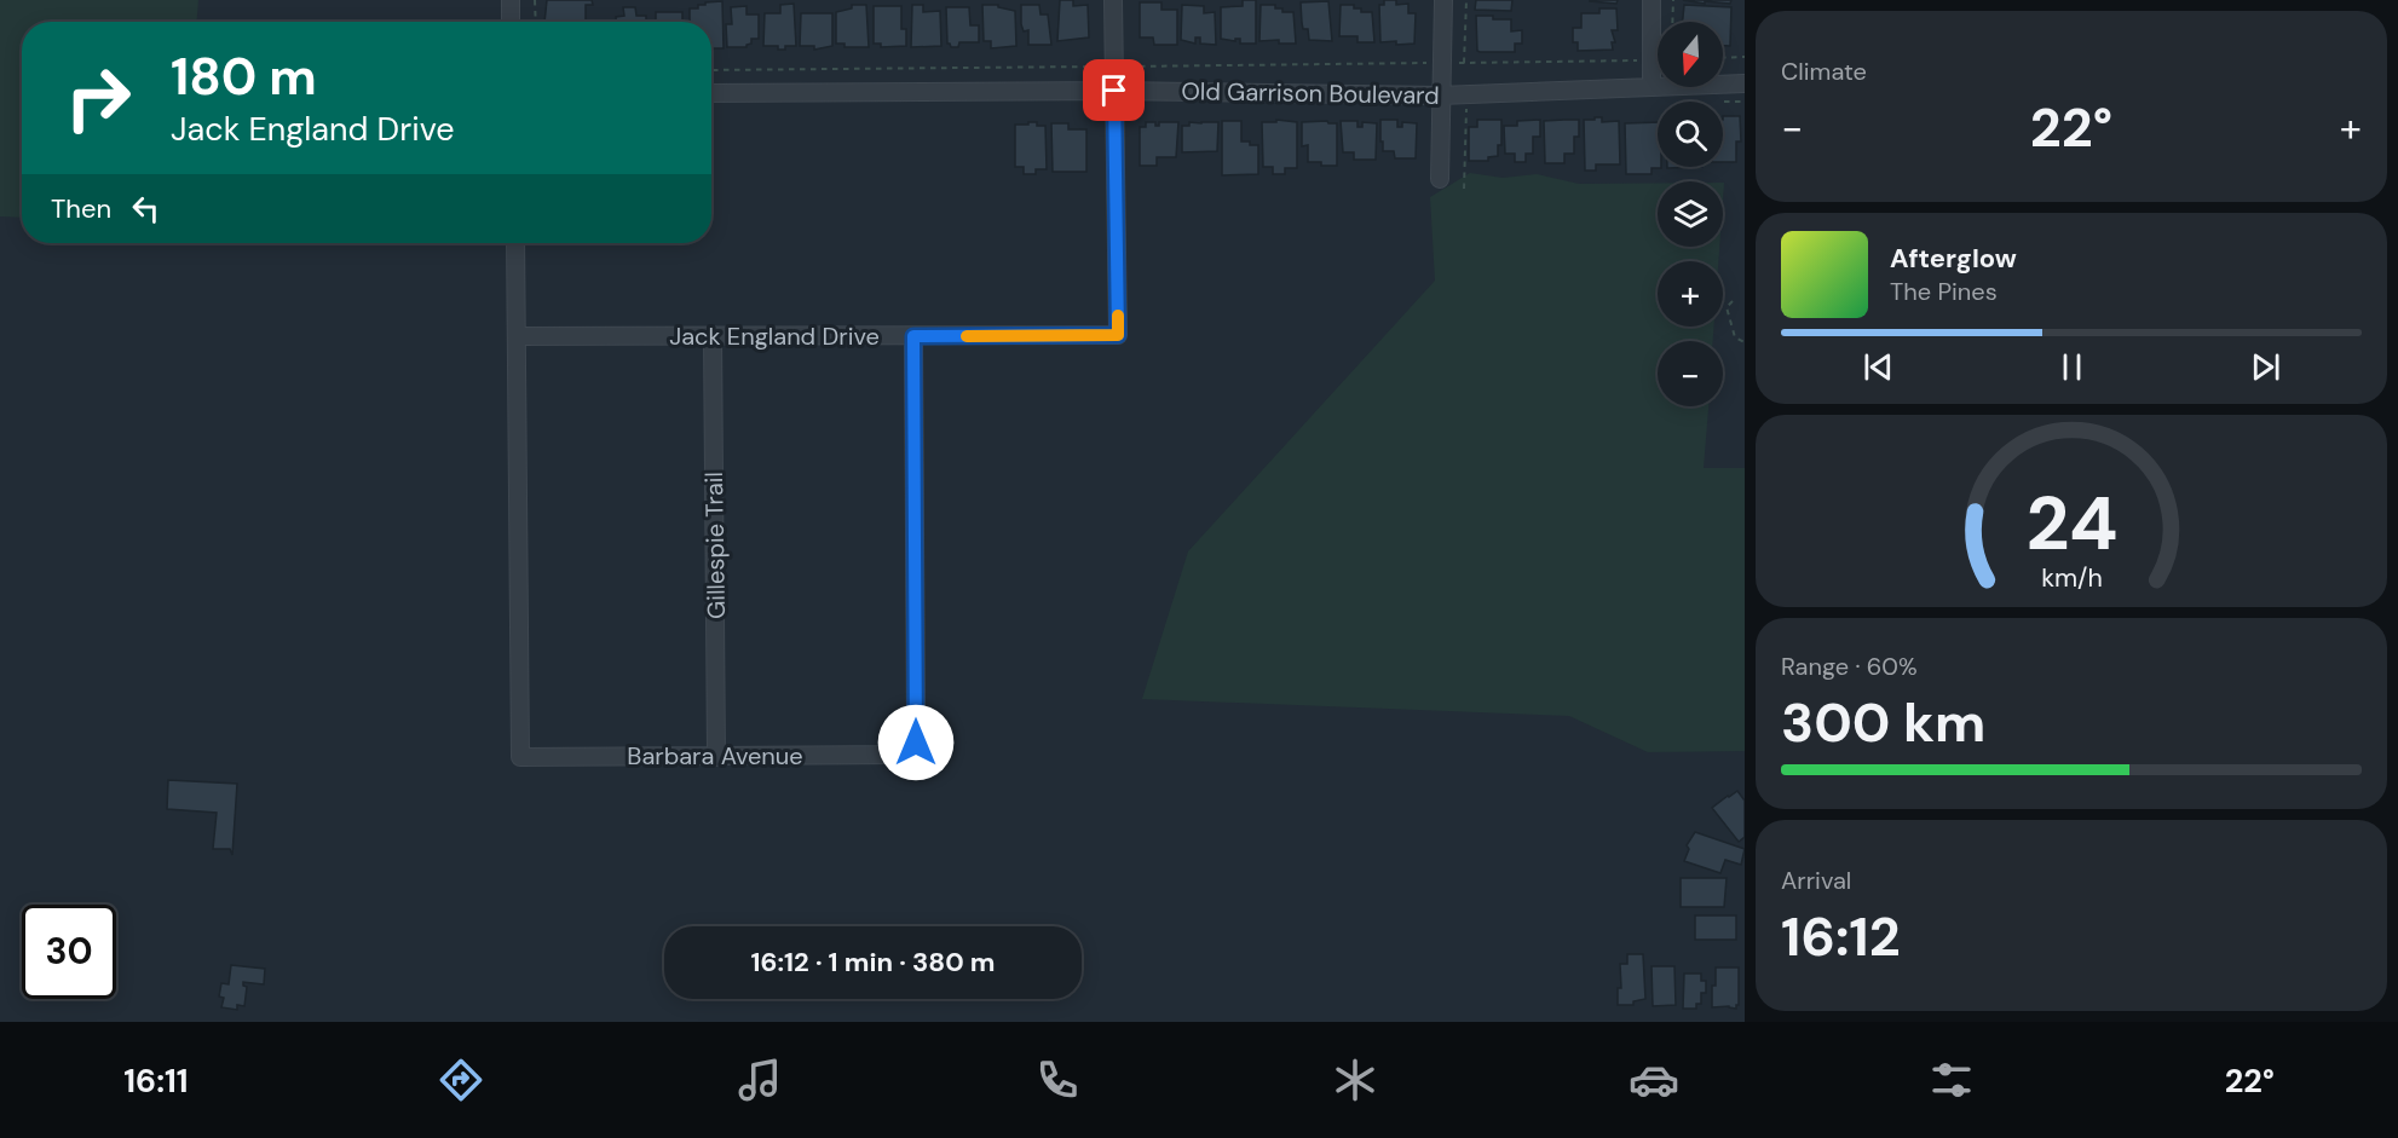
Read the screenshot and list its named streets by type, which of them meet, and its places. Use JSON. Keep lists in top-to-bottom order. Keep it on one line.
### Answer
{"streets":{"street":["Old Garrison Boulevard","Jack England Drive","Gillespie Trail","Barbara Avenue"]},"crossings":[["Old Garrison Boulevard","Jack England Drive"],["Jack England Drive","Gillespie Trail"],["Jack England Drive","Barbara Avenue"],["Gillespie Trail","Barbara Avenue"]],"north":"bottom","page":{"tile":["Climate",["Range · 60%","300 km"],["Arrival","16:12"]],"map_buttons":["+","−"],"turn":["180 m","Jack England Drive"],"heat":["−","22°","+"],"then":"Then","song":["Afterglow","The Pines"],"limit":"30","trip":"16:12 · 1 min · 380 m","tabs":["16:11","22°"],"gauge":["24","km/h"]}}
